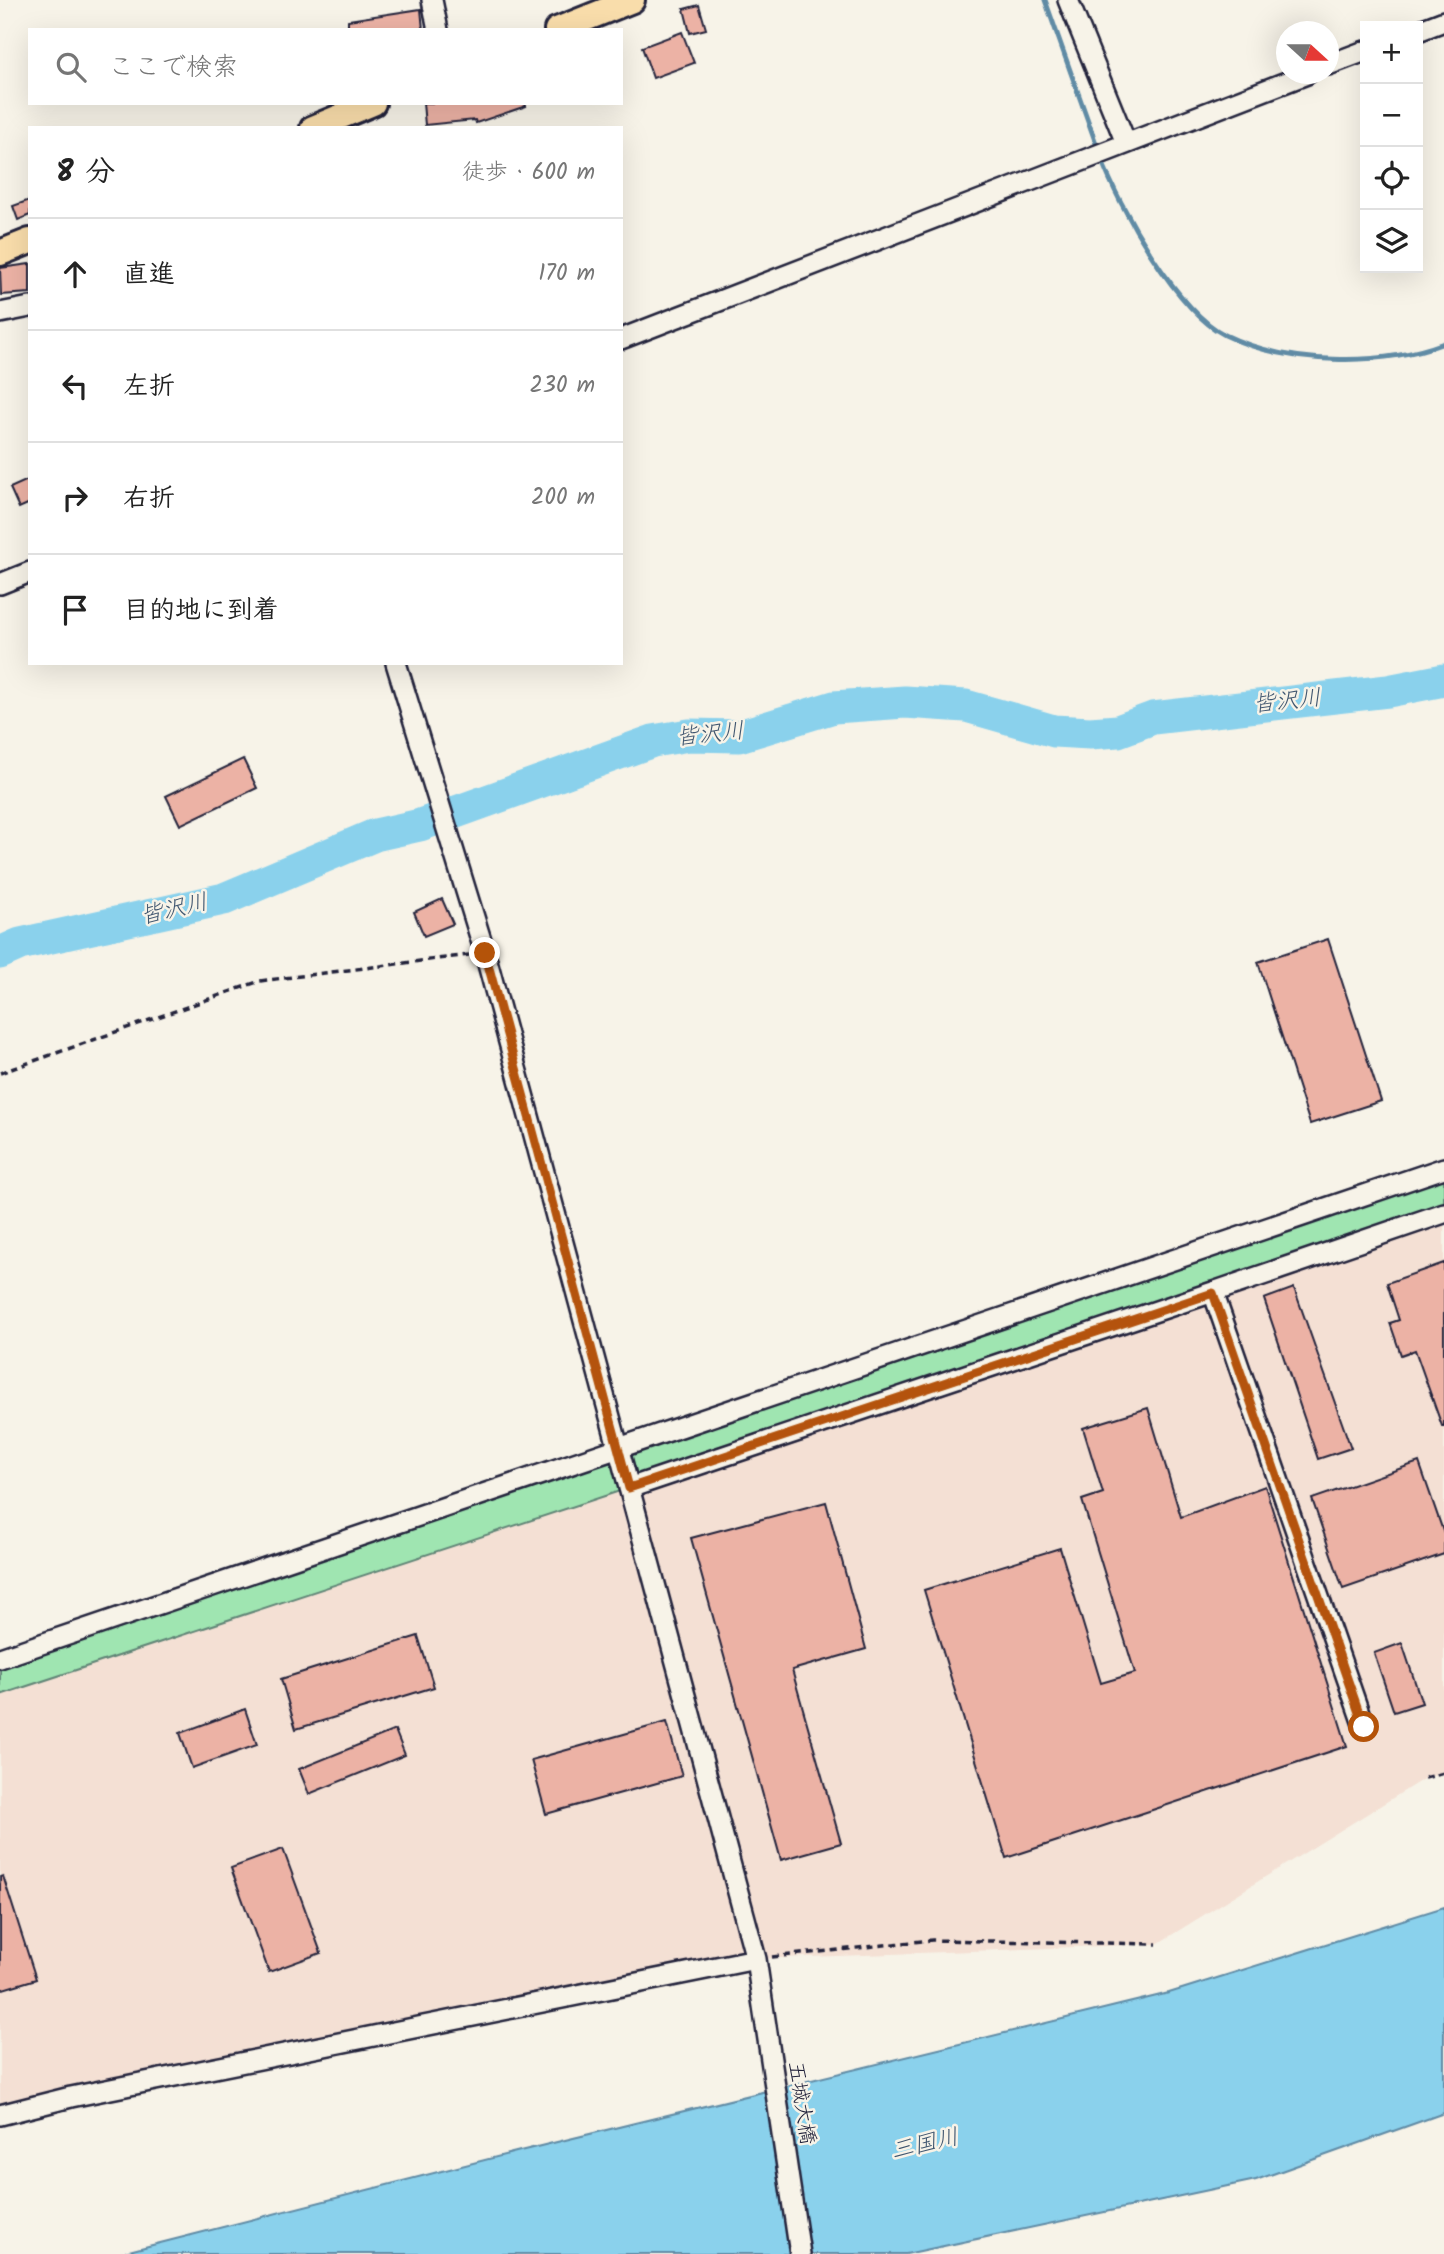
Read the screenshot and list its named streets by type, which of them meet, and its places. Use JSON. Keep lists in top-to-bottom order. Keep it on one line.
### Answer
{"streets":{"street":["五城大橋"]},"water":["皆沢川","三国川"],"north":"right","page":{"map_buttons":["+","−"],"search":"ここで検索","heading":["8 分","徒歩 · 600 m"],"list":[["直進","170 m"],["左折","230 m"],["右折","200 m"],"目的地に到着"]}}
